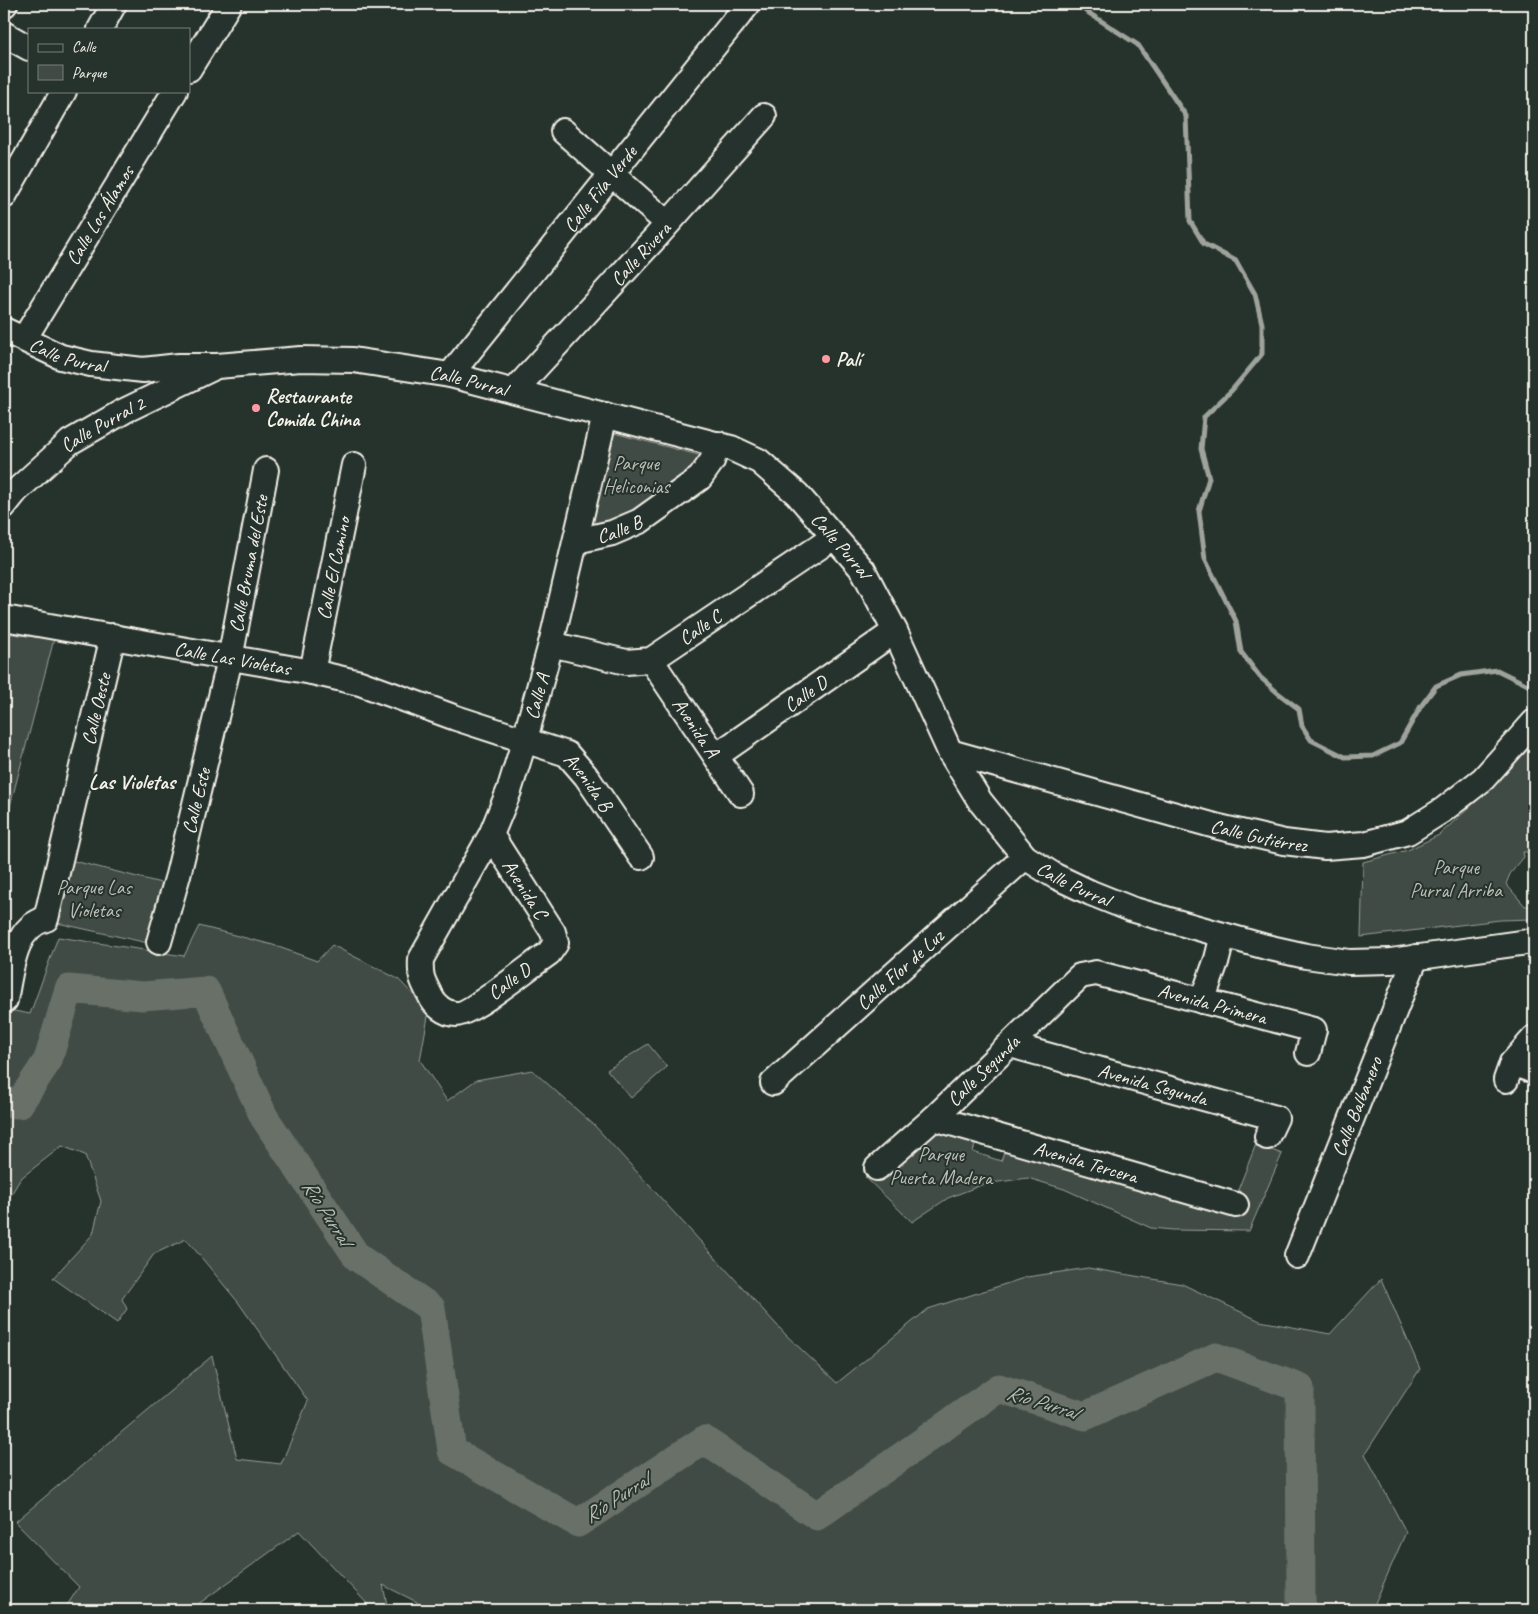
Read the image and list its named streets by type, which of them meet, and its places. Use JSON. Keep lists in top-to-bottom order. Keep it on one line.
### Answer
{"streets":{"street":["Calle Fila Verde","Calle Los Álamos","Calle Rivera","Calle Purral","Calle Purral 2","Calle B","Calle Bruma del Este","Calle El Camino","Calle C","Calle Las Violetas","Calle D","Calle A","Calle Oeste","Avenida A","Avenida B","Calle Este","Calle Gutiérrez","Avenida C","Calle Flor de Luz","Avenida Primera","Calle Segunda","Avenida Segunda","Calle Balbanero","Avenida Tercera"]},"crossings":[["Calle Fila Verde","Calle Purral"],["Calle Los Álamos","Calle Purral"],["Calle Rivera","Calle Purral"],["Calle Purral","Calle Purral 2"],["Calle Purral","Calle B"],["Calle Purral","Calle C"],["Calle Purral","Calle D"],["Calle Purral","Calle A"],["Calle Purral","Calle Gutiérrez"],["Calle Purral","Calle Flor de Luz"],["Calle Purral","Calle Balbanero"],["Calle B","Calle A"],["Calle Bruma del Este","Calle Las Violetas"],["Calle Bruma del Este","Calle Este"],["Calle El Camino","Calle Las Violetas"],["Calle C","Calle A"],["Calle C","Avenida A"],["Calle Las Violetas","Calle Oeste"],["Calle Las Violetas","Avenida B"],["Calle Las Violetas","Calle Este"],["Calle D","Calle A"],["Calle D","Avenida A"],["Calle D","Avenida C"],["Calle A","Avenida B"],["Calle A","Avenida C"],["Avenida Primera","Calle Segunda"],["Calle Segunda","Avenida Segunda"],["Calle Segunda","Avenida Tercera"]],"districts":["Las Violetas"],"water":["Río Purral"],"parks":["Parque Heliconias","Parque Purral Arriba","Parque Las Violetas","Parque Puerta Madera"],"places":["Palí","Restaurante Comida China"],"legend":["Calle","Parque"]}
